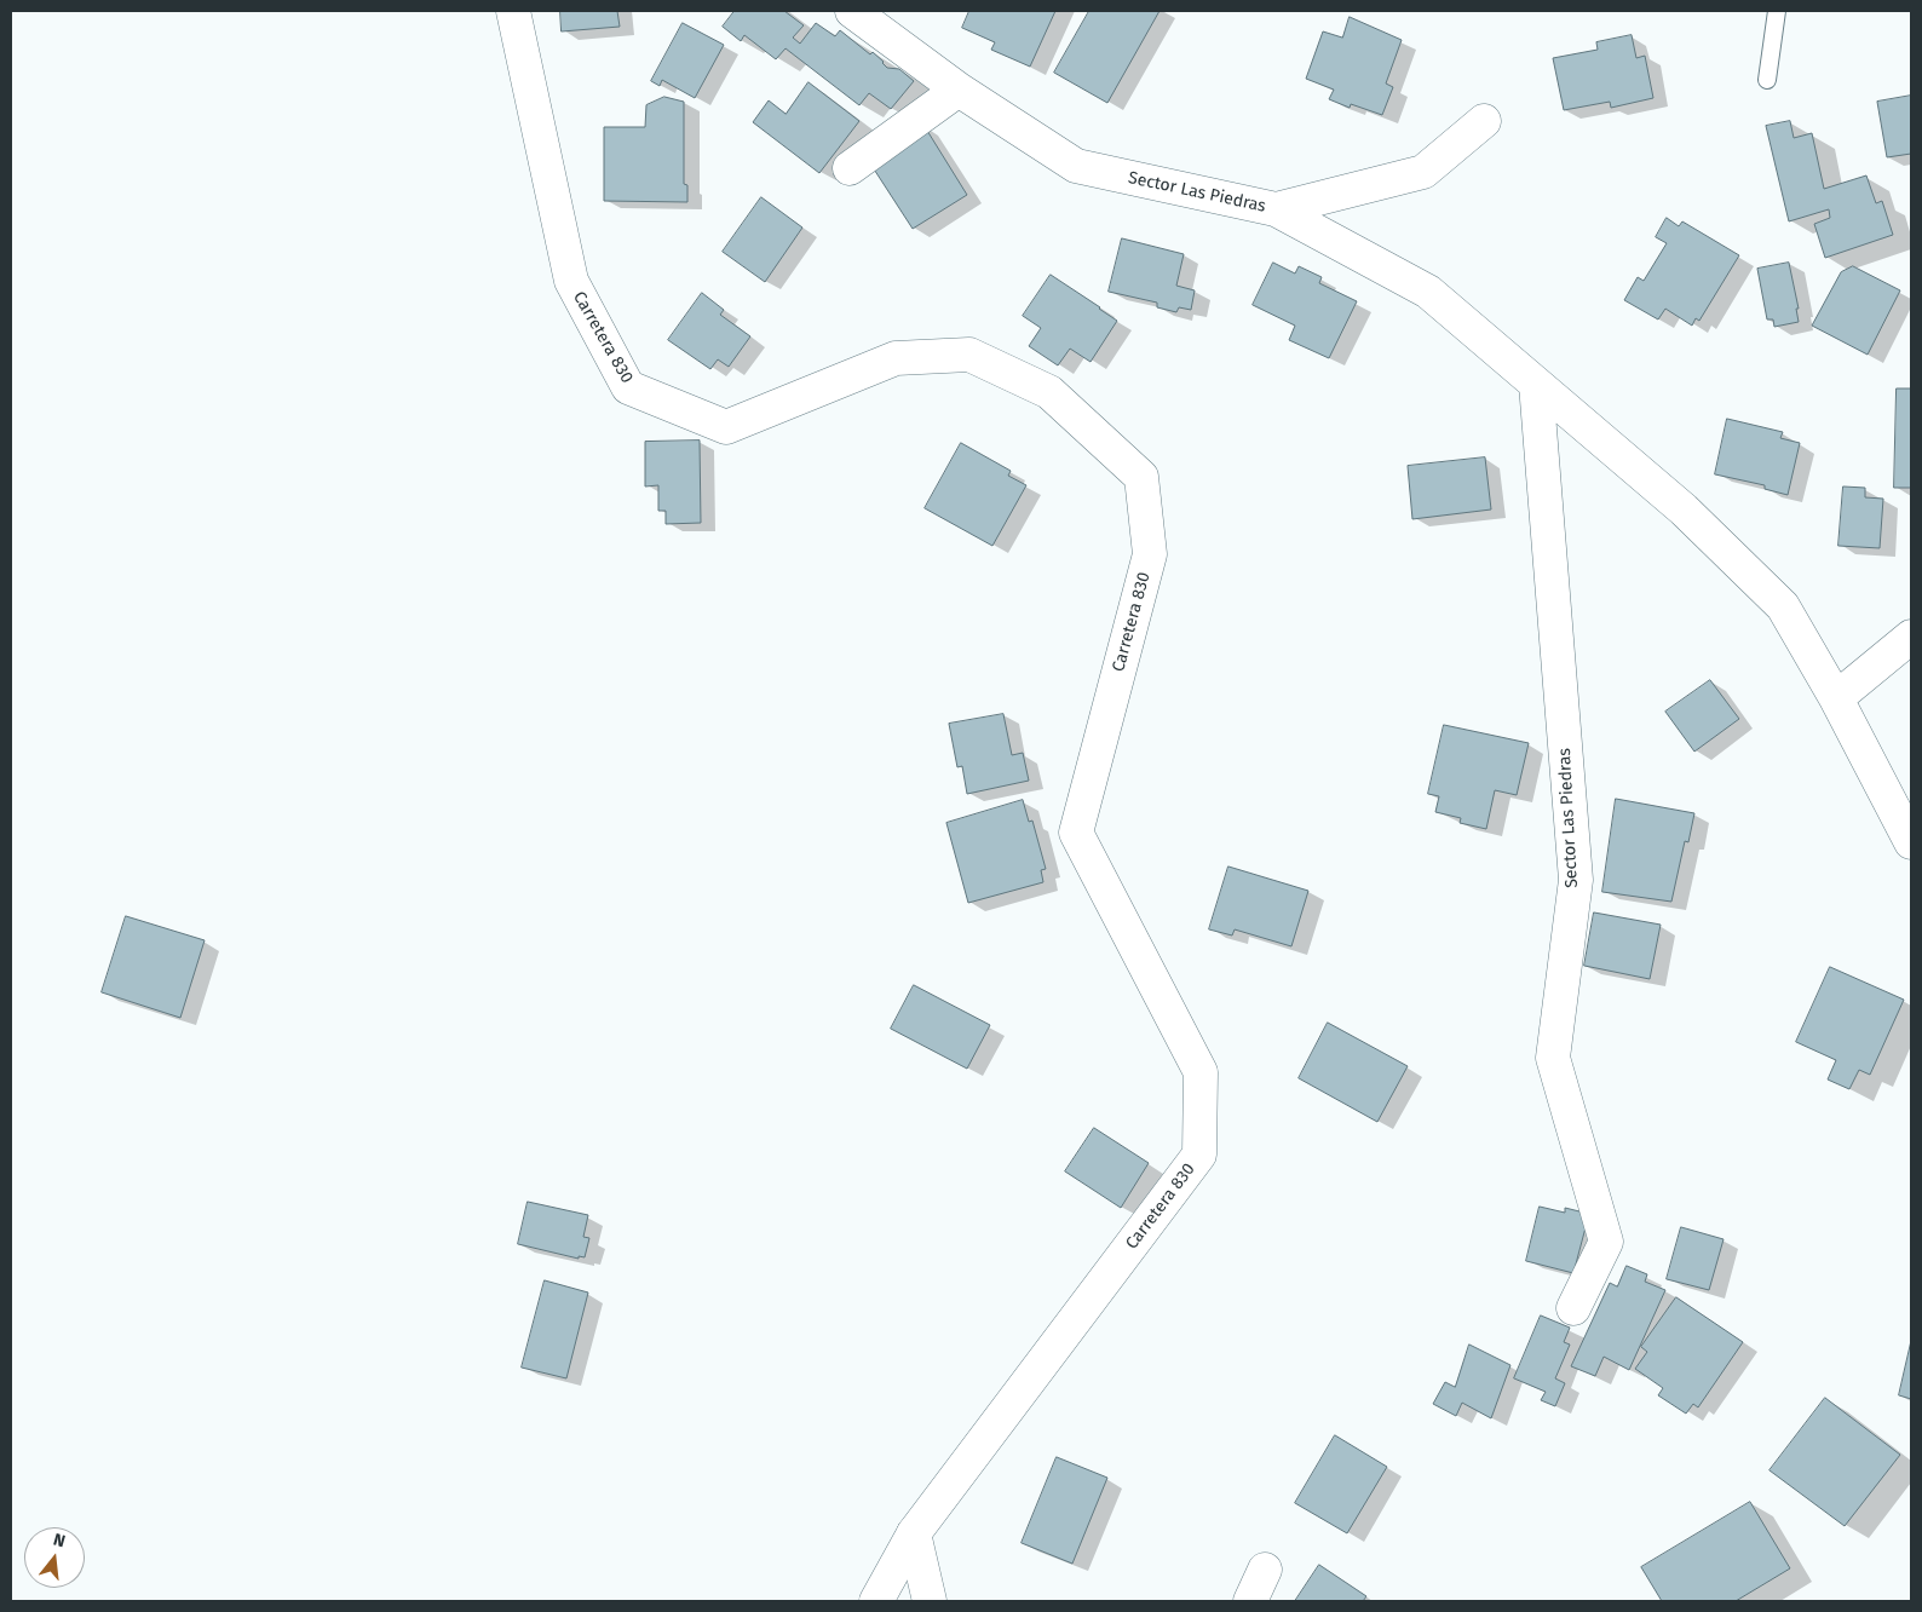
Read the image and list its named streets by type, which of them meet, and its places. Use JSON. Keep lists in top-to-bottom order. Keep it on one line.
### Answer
{"streets":{"street":["Sector Las Piedras","Carretera 830"]},"north":"top"}
